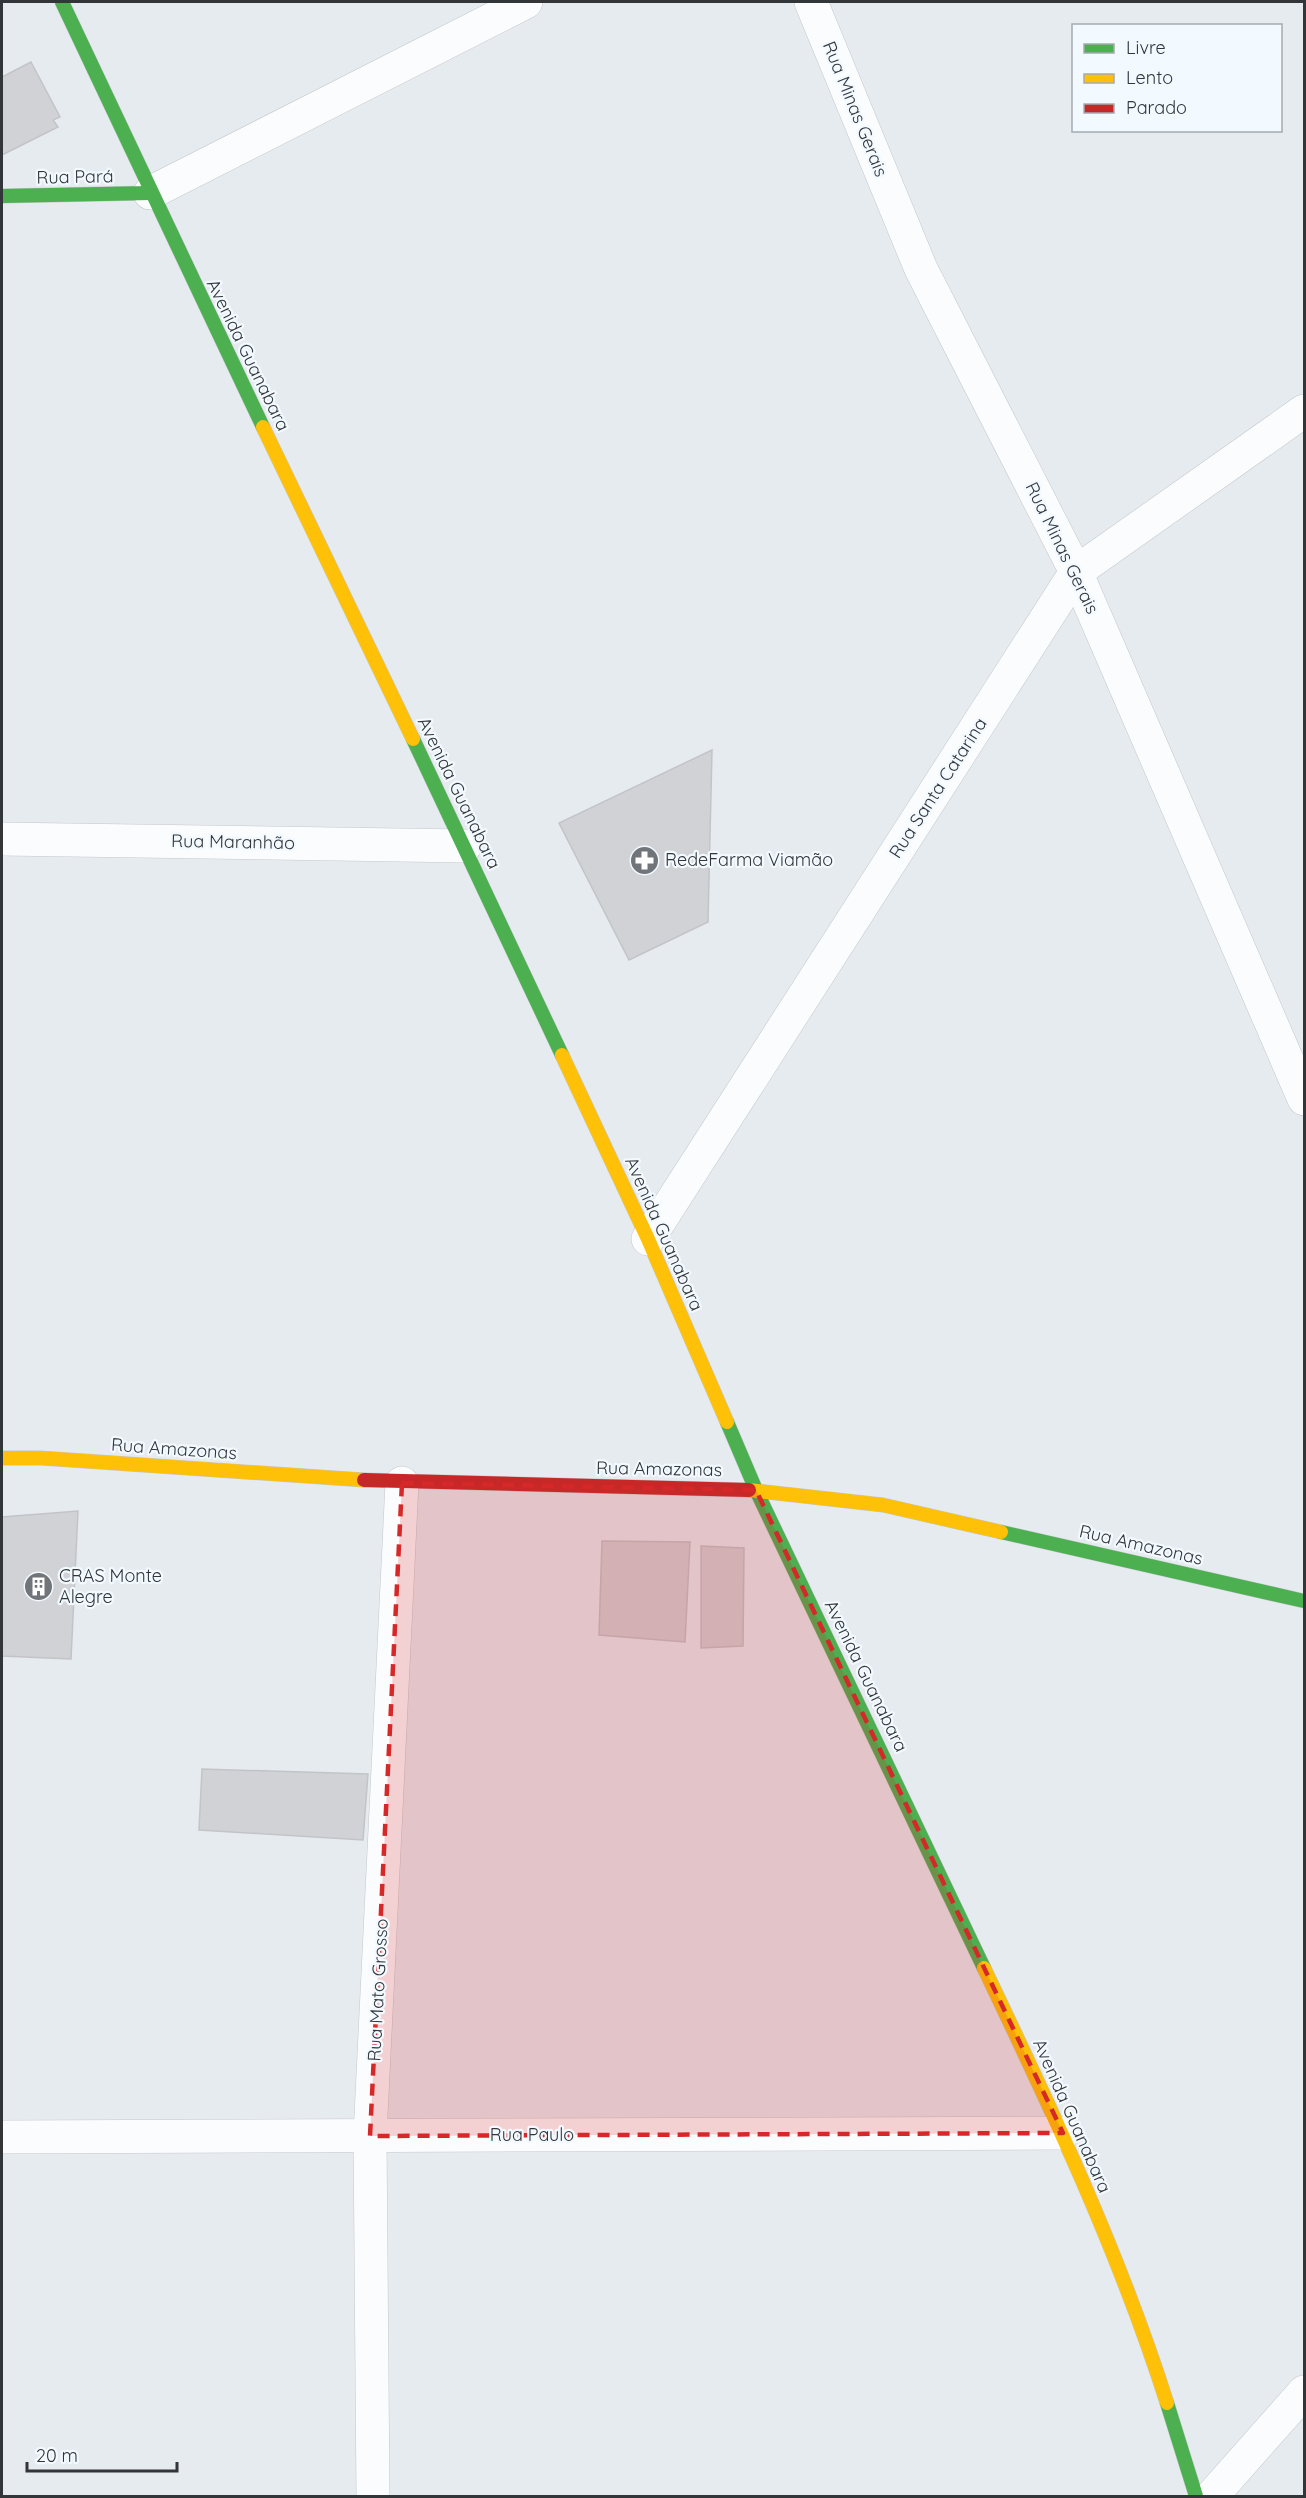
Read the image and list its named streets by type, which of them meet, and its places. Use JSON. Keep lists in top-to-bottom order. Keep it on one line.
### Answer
{"streets":{"main road":["Rua Pará","Avenida Guanabara","Rua Amazonas"],"street":["Rua Minas Gerais","Rua Santa Catarina","Rua Maranhão","Rua Mato Grosso","Rua Paulo"]},"crossings":[["Rua Minas Gerais","Rua Santa Catarina"],["Rua Pará","Avenida Guanabara"],["Avenida Guanabara","Rua Santa Catarina"],["Avenida Guanabara","Rua Maranhão"],["Avenida Guanabara","Rua Amazonas"],["Avenida Guanabara","Rua Paulo"],["Rua Amazonas","Rua Mato Grosso"],["Rua Mato Grosso","Rua Paulo"]],"places":{"pharmacy":["RedeFarma Viamão"],"building":["CRAS Monte Alegre"]},"legend":["Livre","Lento","Parado"],"scale_bar":"20 m"}
